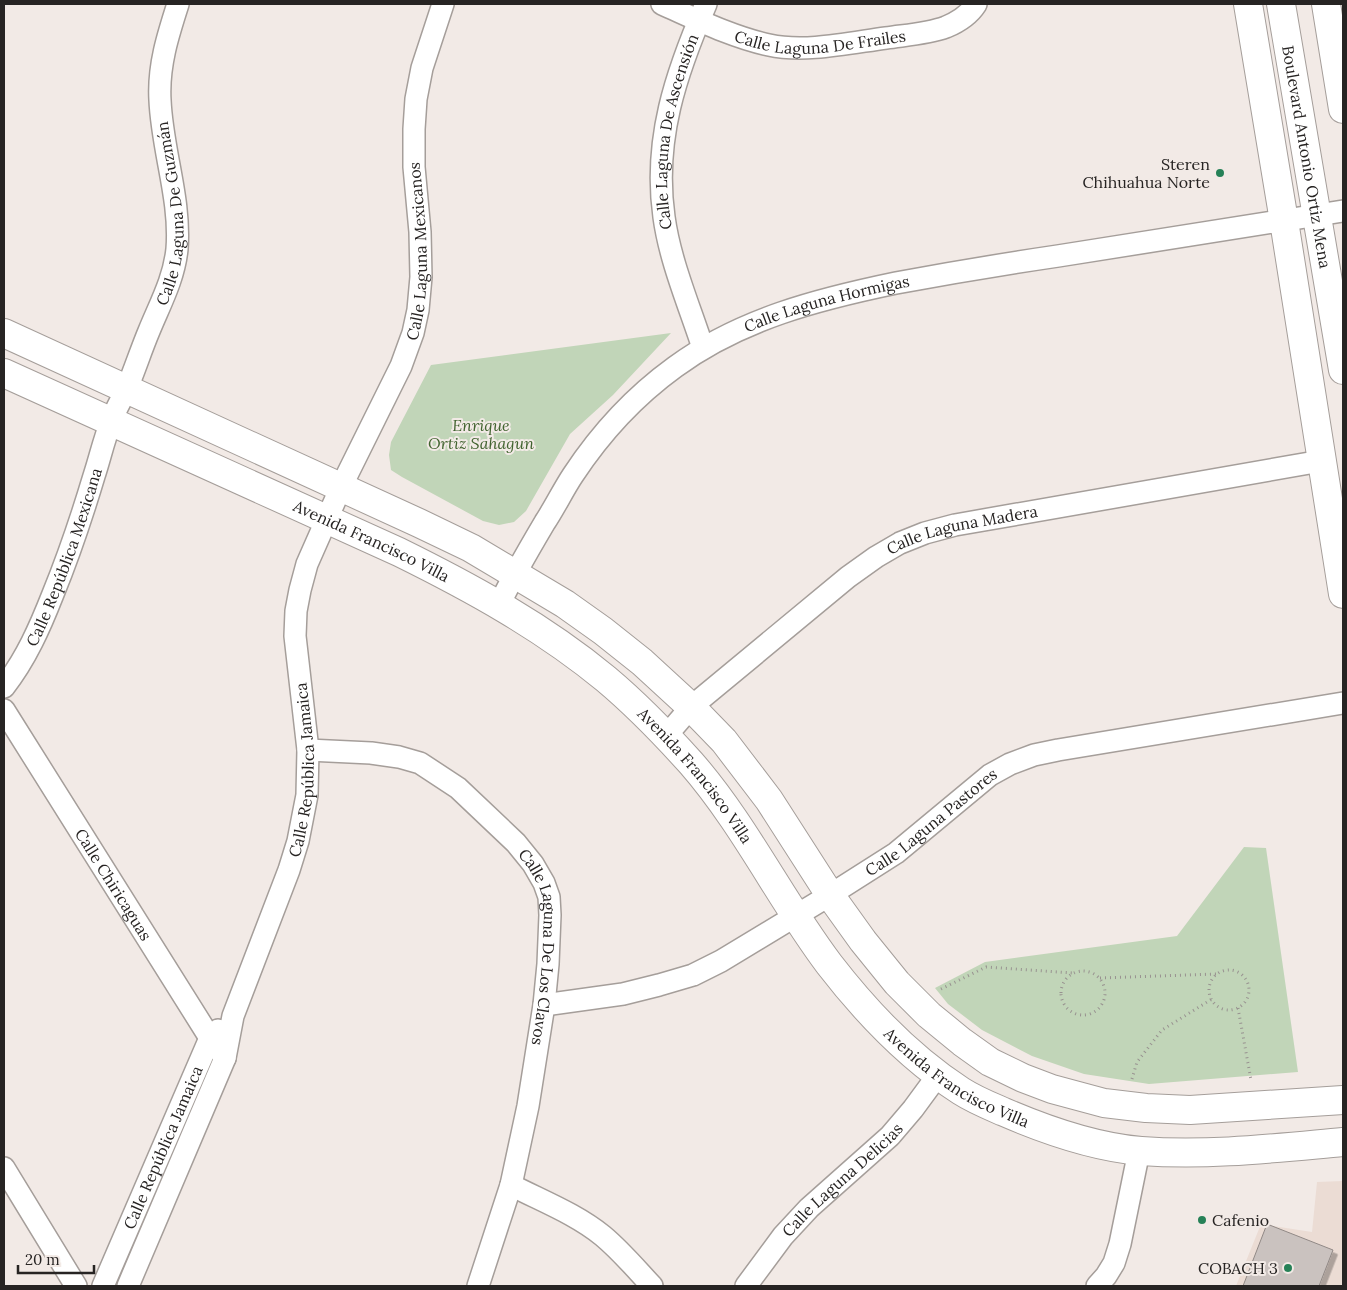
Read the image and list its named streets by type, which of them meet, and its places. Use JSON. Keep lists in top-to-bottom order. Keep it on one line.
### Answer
{"streets":{"main road":["Boulevard Antonio Ortiz Mena","Avenida Francisco Villa"],"street":["Calle Laguna De Frailes","Calle Laguna De Ascensión","Calle Laguna De Guzmán","Calle Laguna Mexicanos","Calle Laguna Hormigas","Calle Laguna Madera","Calle República Mexicana","Calle República Jamaica","Calle Laguna Pastores","Calle Chiricaguas","Calle Laguna De Los Clavos","Calle Laguna Delicias"]},"crossings":[["Calle Laguna De Frailes","Calle Laguna De Ascensión"],["Calle Laguna De Ascensión","Calle Laguna Hormigas"],["Boulevard Antonio Ortiz Mena","Calle Laguna Hormigas"],["Calle Laguna De Guzmán","Avenida Francisco Villa"],["Calle Laguna De Guzmán","Calle República Mexicana"],["Calle Laguna Mexicanos","Avenida Francisco Villa"],["Calle Laguna Mexicanos","Calle República Jamaica"],["Calle Laguna Hormigas","Avenida Francisco Villa"],["Calle Laguna Madera","Avenida Francisco Villa"],["Avenida Francisco Villa","Calle República Mexicana"],["Avenida Francisco Villa","Calle República Jamaica"],["Avenida Francisco Villa","Calle Laguna Pastores"],["Avenida Francisco Villa","Calle Laguna Delicias"],["Calle República Jamaica","Calle Chiricaguas"],["Calle República Jamaica","Calle Laguna De Los Clavos"],["Calle Laguna Pastores","Calle Laguna De Los Clavos"]],"parks":["Enrique Ortiz Sahagun"],"places":["Steren Chihuahua Norte","Cafenio","COBACH 3"],"scale_bar":"20 m"}
